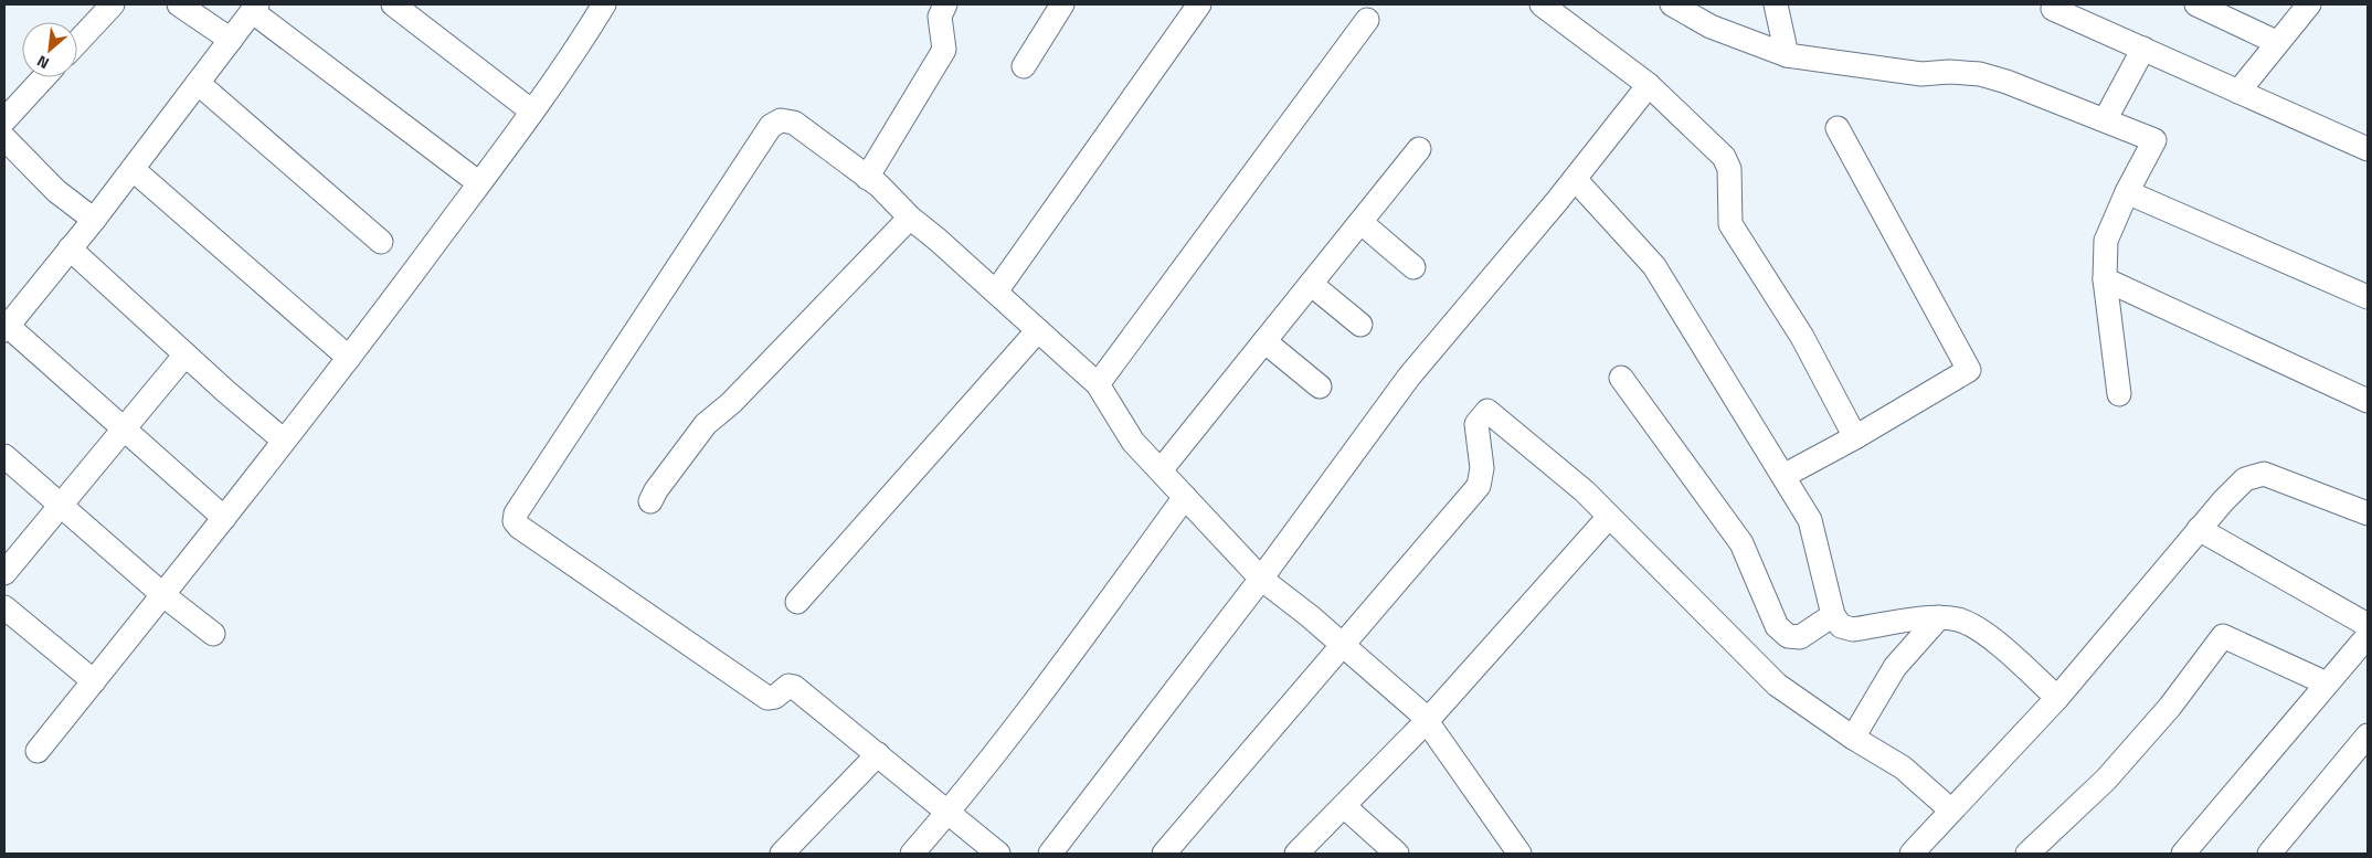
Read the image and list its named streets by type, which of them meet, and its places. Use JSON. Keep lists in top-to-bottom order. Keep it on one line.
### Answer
{"north":"bottom left"}
